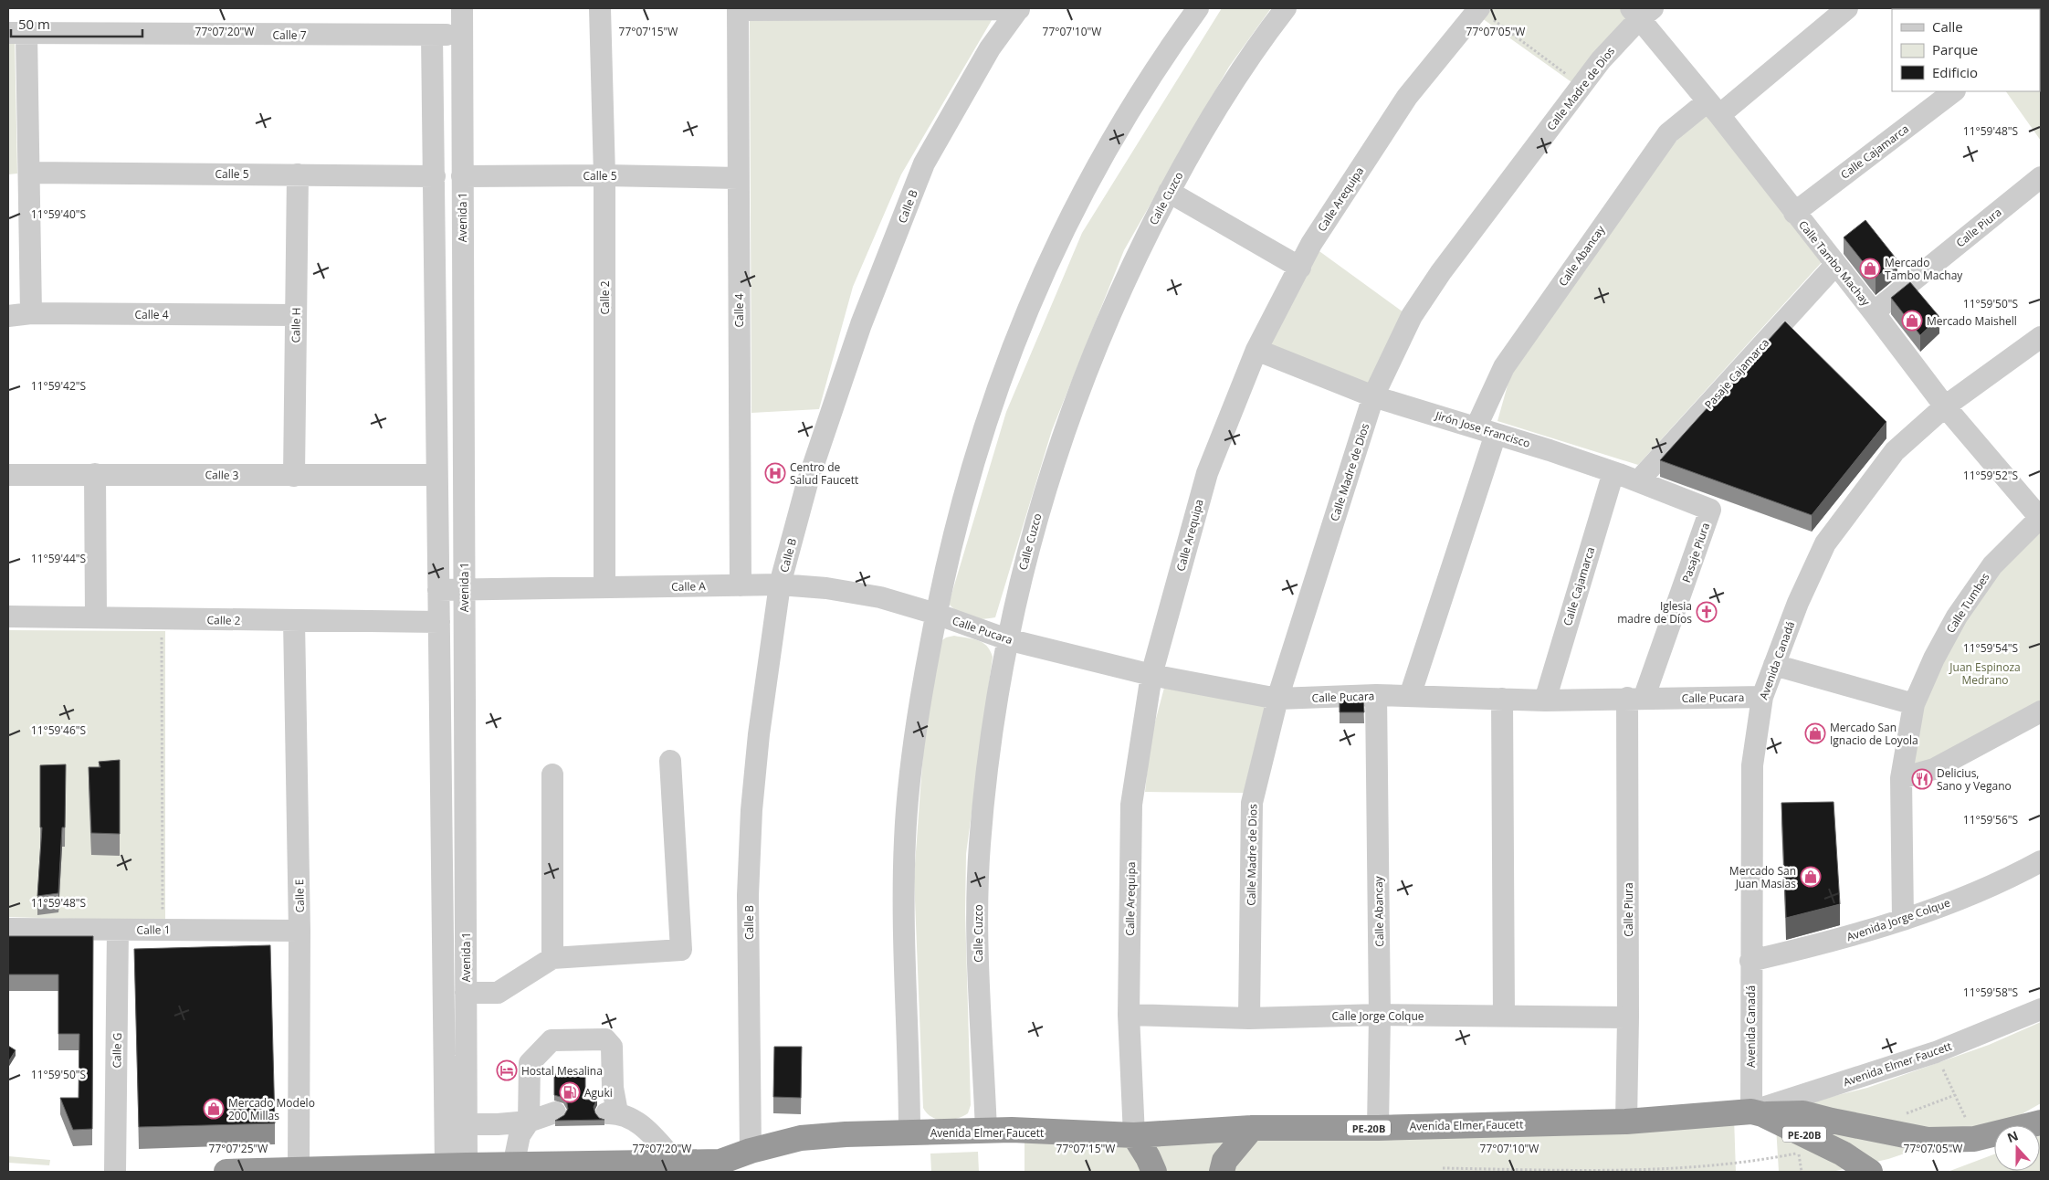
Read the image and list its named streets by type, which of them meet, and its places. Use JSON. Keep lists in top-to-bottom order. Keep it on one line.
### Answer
{"streets":{"highway":["Avenida Elmer Faucett","PE-20B"],"street":["Calle 7","Calle Madre de Dios","Calle Cajamarca","Calle 5","Calle Cuzco","Calle Arequipa","Calle B","Avenida 1","Calle Piura","Calle Abancay","Calle Tambo Machay","Calle 2","Calle 4","Calle H","Pasaje Cajamarca","Jirón Jose Francisco","Calle 3","Pasaje Piura","Calle A","Calle Tumbes","Calle Pucara","Avenida Canadá","Calle E","Avenida Jorge Colque","Calle 1","Calle Jorge Colque","Calle G"]},"crossings":[["Calle 7","Avenida 1"],["Calle Madre de Dios","Calle Tambo Machay"],["Calle Madre de Dios","Jirón Jose Francisco"],["Calle Madre de Dios","Calle Pucara"],["Calle Madre de Dios","Calle Jorge Colque"],["Calle Cajamarca","Calle Tambo Machay"],["Calle Cajamarca","Jirón Jose Francisco"],["Calle Cajamarca","Calle Pucara"],["Calle 5","Avenida 1"],["Calle 5","Calle 2"],["Calle 5","Calle 4"],["Calle 5","Calle H"],["Calle Cuzco","Calle Pucara"],["Calle Cuzco","Avenida Elmer Faucett"],["Calle Arequipa","Jirón Jose Francisco"],["Calle Arequipa","Calle Pucara"],["Calle Arequipa","Calle Jorge Colque"],["Calle Arequipa","Avenida Elmer Faucett"],["Calle B","Calle A"],["Calle B","Avenida Elmer Faucett"],["Avenida 1","Calle 2"],["Avenida 1","Calle 3"],["Avenida 1","Calle A"],["Avenida 1","Avenida Elmer Faucett"],["Calle Piura","Calle Tambo Machay"],["Calle Piura","Pasaje Piura"],["Calle Piura","Calle Pucara"],["Calle Piura","Calle Jorge Colque"],["Calle Piura","Avenida Elmer Faucett"],["Calle Abancay","Calle Tambo Machay"],["Calle Abancay","Jirón Jose Francisco"],["Calle Abancay","Calle Pucara"],["Calle Abancay","Calle Jorge Colque"],["Calle Abancay","Avenida Elmer Faucett"],["Calle Tambo Machay","Pasaje Cajamarca"],["Calle Tambo Machay","Calle Tumbes"],["Calle Tambo Machay","Avenida Canadá"],["Calle 2","Calle A"],["Calle 2","Calle E"],["Calle 4","Calle H"],["Calle 4","Calle A"],["Calle H","Calle 3"],["Pasaje Cajamarca","Jirón Jose Francisco"],["Jirón Jose Francisco","Pasaje Piura"],["Pasaje Piura","Calle Pucara"],["Calle A","Calle Pucara"],["Calle Tumbes","Avenida Jorge Colque"],["Calle Pucara","Avenida Canadá"],["Avenida Canadá","Avenida Jorge Colque"],["Avenida Canadá","Avenida Elmer Faucett"],["Avenida Canadá","PE-20B"],["Calle E","Calle 1"],["Calle E","Avenida Elmer Faucett"],["Calle 1","Calle G"],["Avenida Elmer Faucett","PE-20B"]],"parks":["Juan Espinoza Medrano"],"places":{"shop":["Mercado Tambo Machay","Mercado Maishell","Mercado San Ignacio de Loyola","Mercado San Juan Masias","Mercado Modelo 200 Millas"],"hospital":["Centro de Salud Faucett"],"church":["Iglesia madre de Díos"],"restaurant":["Delicius, Sano y Vegano"],"hotel":["Hostal Mesalina"],"fuel station":["Aguki"]},"legend":["Calle","Parque","Edificio"],"scale_bar":"50 m","north":"top","coordinates":["77°07'20\"W","77°07'15\"W","77°07'10\"W","77°07'05\"W","11°59'48\"S","11°59'40\"S","11°59'50\"S","11°59'42\"S","11°59'52\"S","11°59'44\"S","11°59'54\"S","11°59'46\"S","11°59'56\"S","11°59'58\"S","77°07'25\"W"]}
